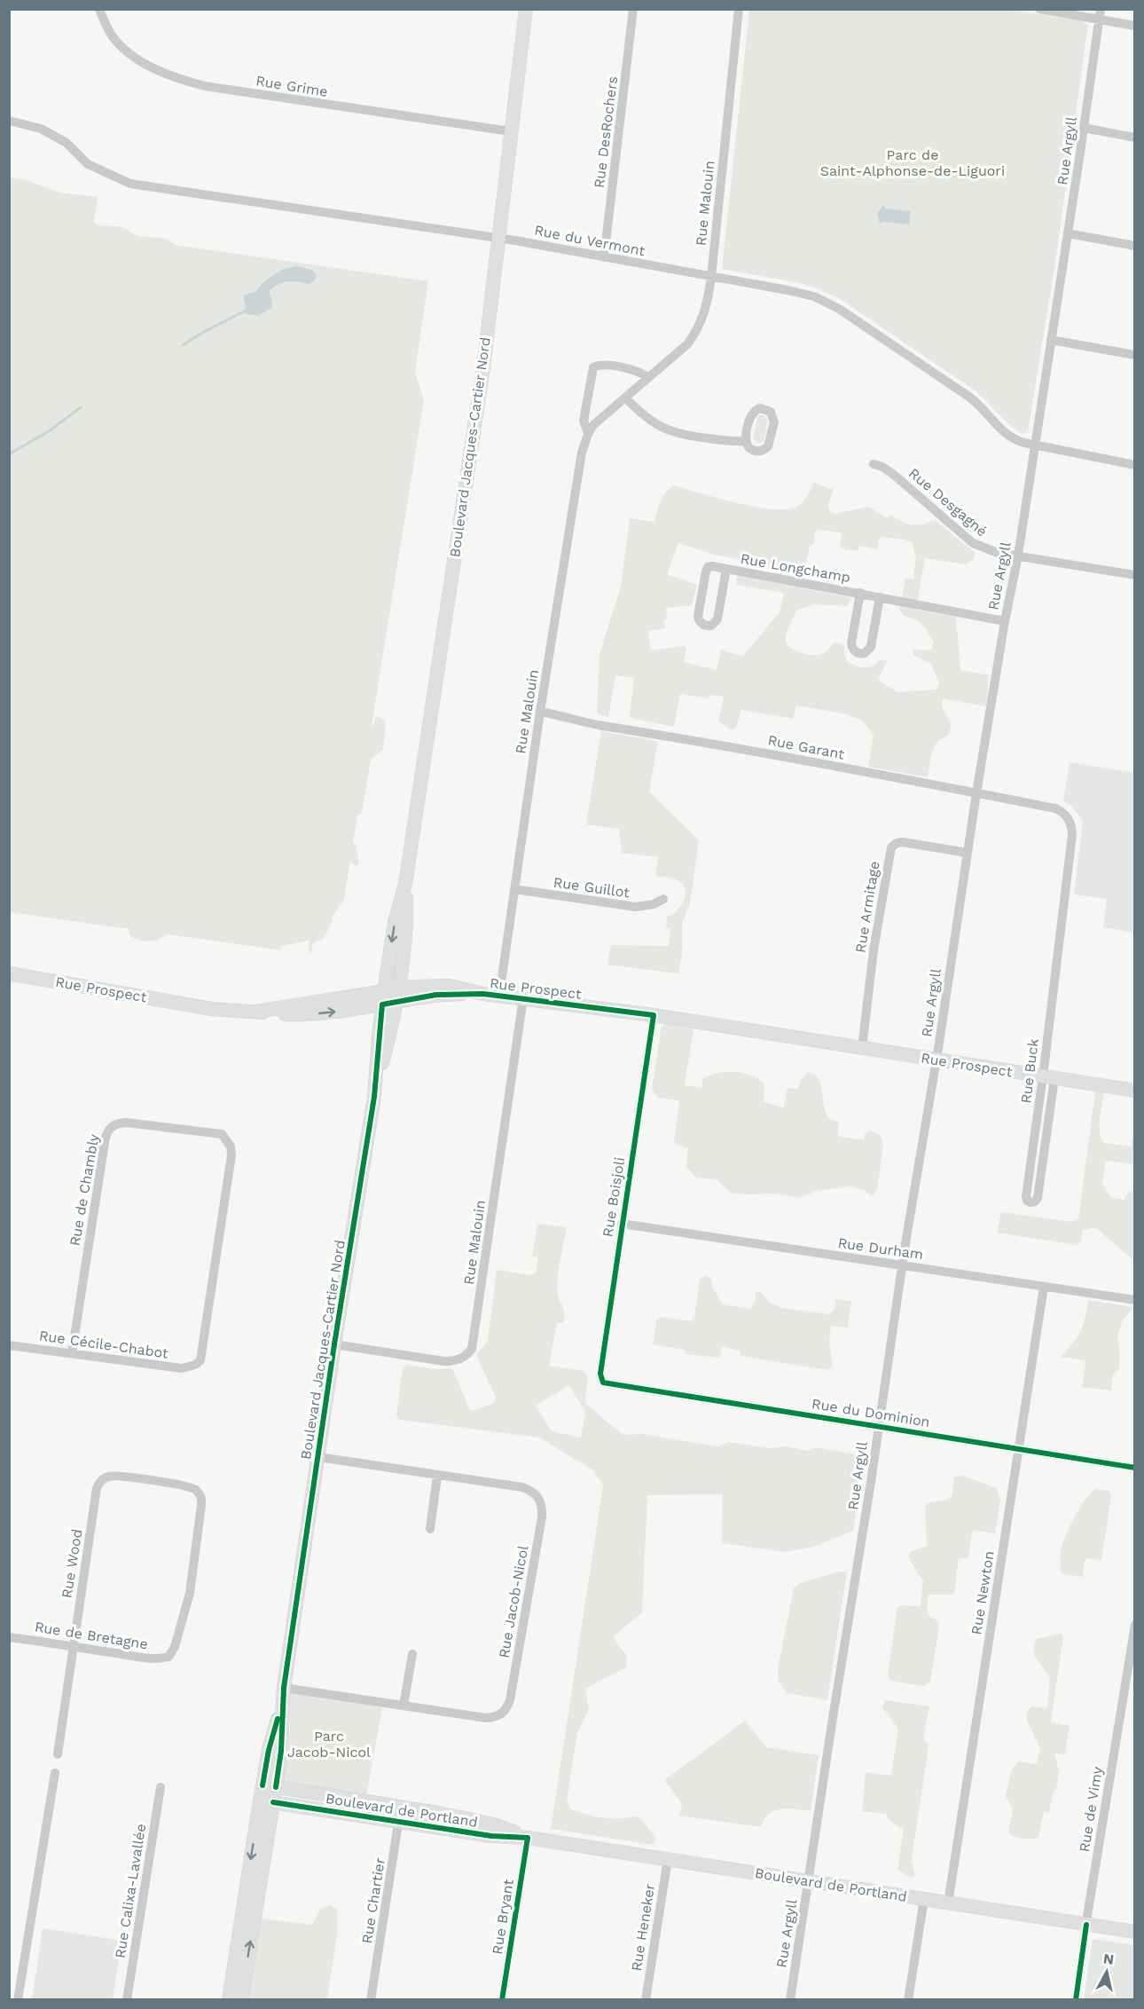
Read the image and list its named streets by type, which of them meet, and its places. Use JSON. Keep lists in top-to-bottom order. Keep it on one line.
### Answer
{"streets":{"street":["Rue Grime","Rue DesRochers","Rue Argyll","Rue Malouin","Rue du Vermont","Boulevard Jacques-Cartier Nord","Rue Desgagné","Rue Longchamp","Rue Garant","Rue Guillot","Rue Armitage","Rue Prospect","Rue Buck","Rue de Chambly","Rue Boisjoli","Rue Durham","Rue Cécile-Chabot","Rue du Dominion","Rue Wood","Rue Newton","Rue Jacob-Nicol","Rue de Bretagne","Rue de Vimy","Boulevard de Portland","Rue Calixa-Lavallée","Rue Chartier","Rue Bryant","Rue Heneker"]},"crossings":[["Rue Grime","Boulevard Jacques-Cartier Nord"],["Rue DesRochers","Rue du Vermont"],["Rue Argyll","Rue du Vermont"],["Rue Argyll","Rue Desgagné"],["Rue Argyll","Rue Longchamp"],["Rue Argyll","Rue Garant"],["Rue Argyll","Rue Armitage"],["Rue Argyll","Rue Prospect"],["Rue Argyll","Rue Durham"],["Rue Argyll","Rue du Dominion"],["Rue Argyll","Boulevard de Portland"],["Rue Malouin","Rue du Vermont"],["Rue Malouin","Boulevard Jacques-Cartier Nord"],["Rue Malouin","Rue Garant"],["Rue Malouin","Rue Guillot"],["Rue Malouin","Rue Prospect"],["Rue du Vermont","Boulevard Jacques-Cartier Nord"],["Boulevard Jacques-Cartier Nord","Rue Prospect"],["Boulevard Jacques-Cartier Nord","Rue Jacob-Nicol"],["Boulevard Jacques-Cartier Nord","Boulevard de Portland"],["Rue Garant","Rue Buck"],["Rue Armitage","Rue Prospect"],["Rue Prospect","Rue Buck"],["Rue Prospect","Rue Boisjoli"],["Rue de Chambly","Rue Cécile-Chabot"],["Rue Boisjoli","Rue Durham"],["Rue Boisjoli","Rue du Dominion"],["Rue Durham","Rue Newton"],["Rue du Dominion","Rue Newton"],["Rue Wood","Rue de Bretagne"],["Rue Newton","Boulevard de Portland"],["Rue de Vimy","Boulevard de Portland"],["Boulevard de Portland","Rue Chartier"],["Boulevard de Portland","Rue Bryant"],["Boulevard de Portland","Rue Heneker"]],"parks":["Parc de Saint-Alphonse-de-Liguori","Parc Jacob-Nicol"],"north":"top"}
